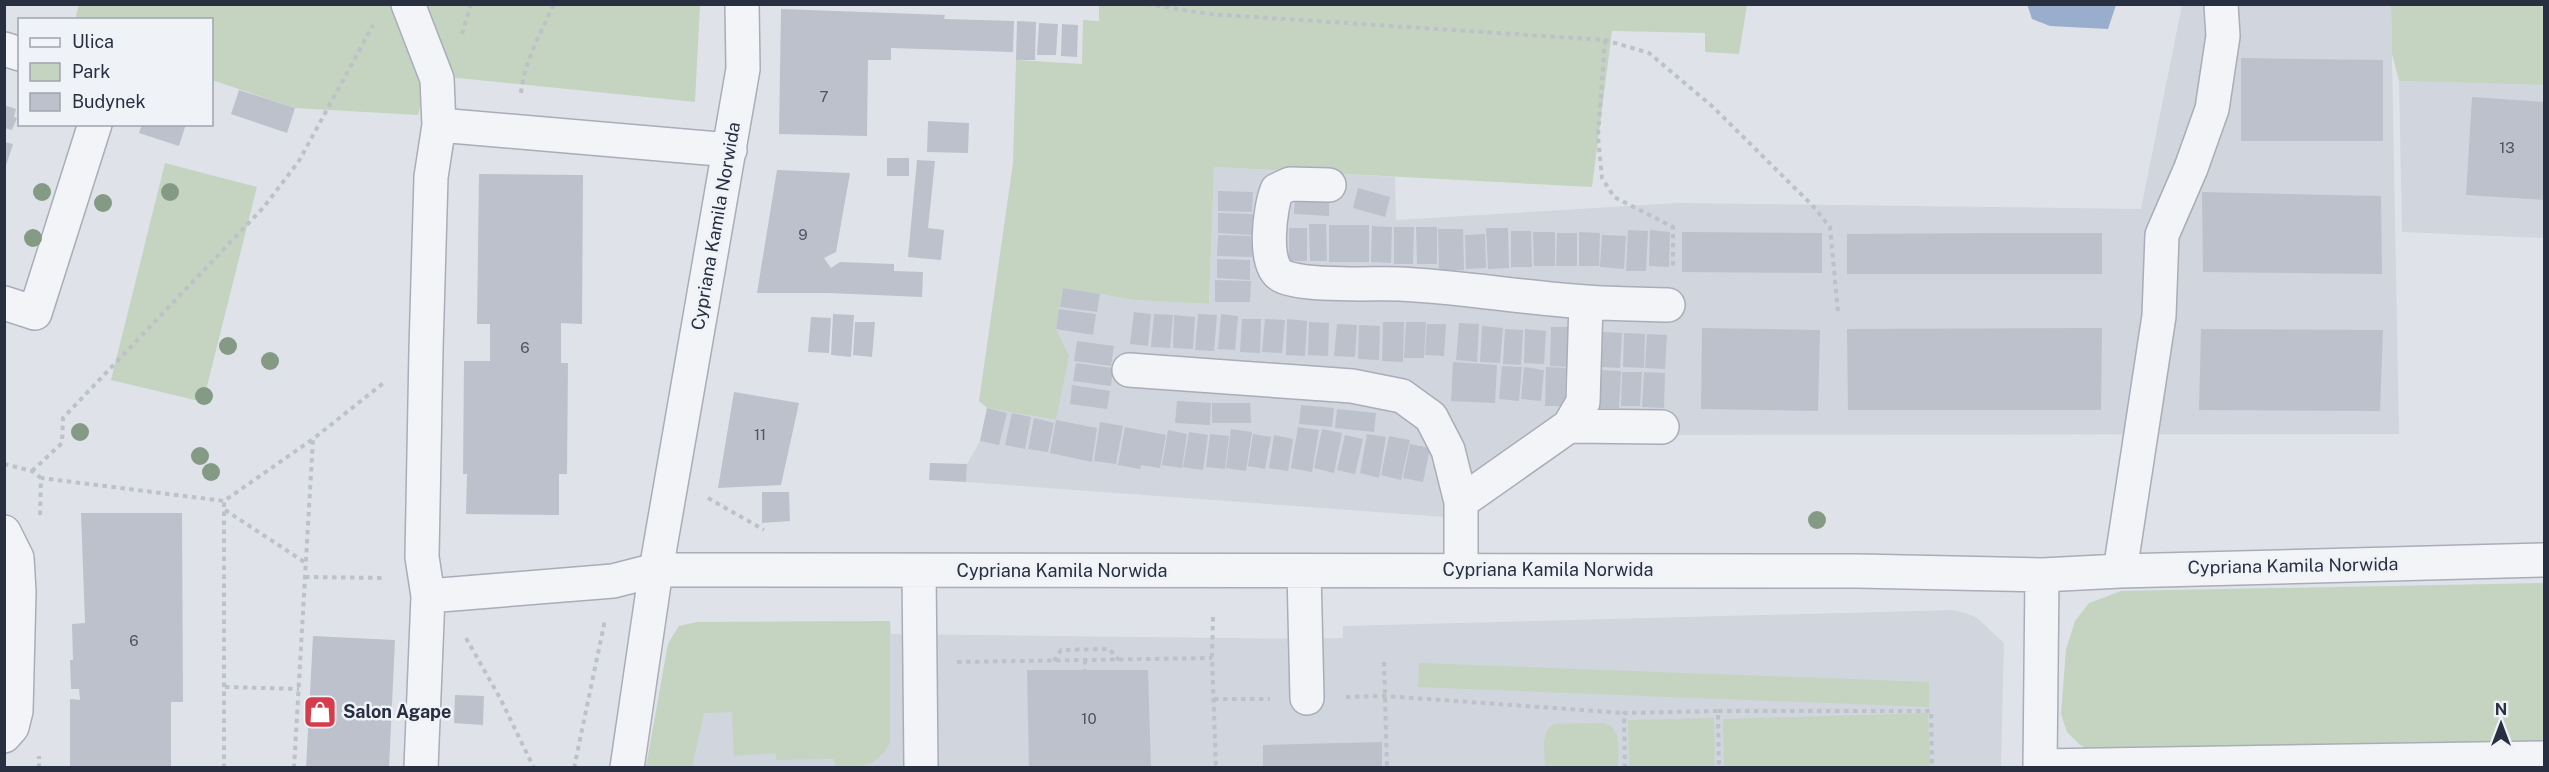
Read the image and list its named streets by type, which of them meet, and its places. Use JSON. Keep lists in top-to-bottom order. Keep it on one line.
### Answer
{"streets":{"street":["Cypriana Kamila Norwida"]},"places":{"shop":["Salon Agape"]},"house_numbers":["7","13","9","6","11","6","10"],"legend":["Ulica","Park","Budynek"],"north":"top"}
